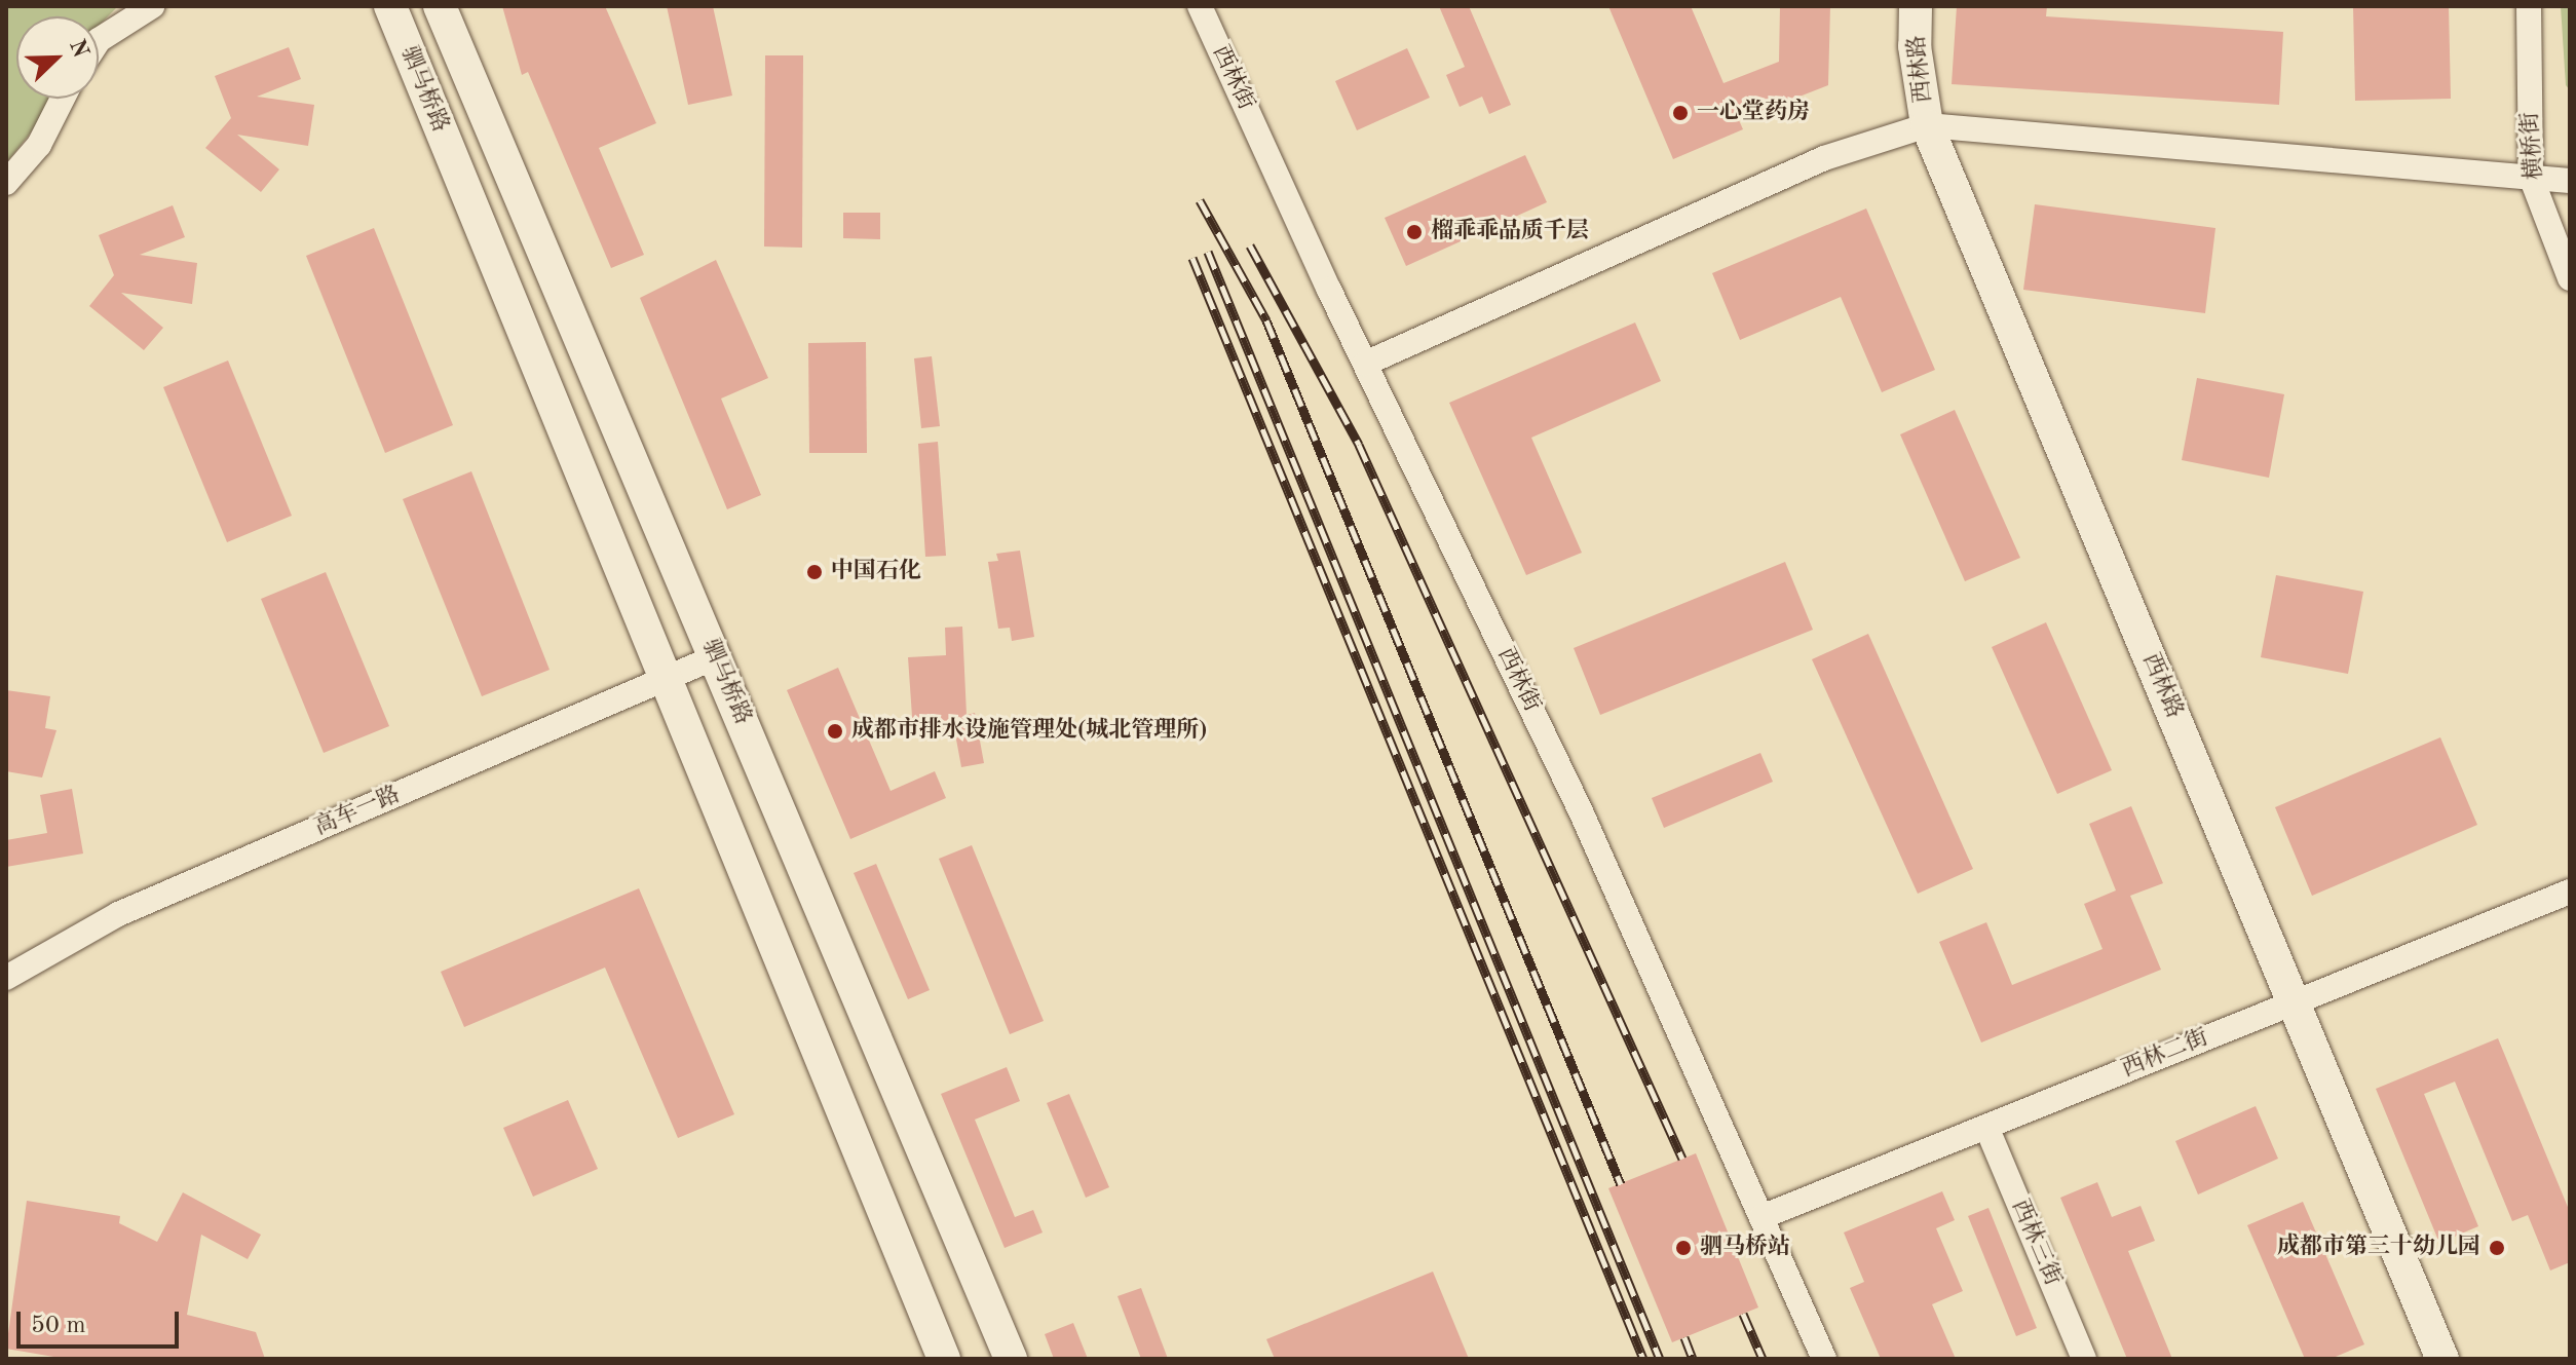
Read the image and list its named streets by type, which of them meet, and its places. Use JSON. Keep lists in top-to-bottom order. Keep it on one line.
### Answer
{"streets":{"main road":["西林路","驷马桥路"],"street":["西林街","横桥街","高车一路","西林二街","西林三街"]},"crossings":[["西林路","西林二街"],["西林街","西林二街"],["驷马桥路","高车一路"],["西林二街","西林三街"]],"places":["一心堂药房","榴乖乖品质千层","中国石化","成都市排水设施管理处(城北管理所)","驷马桥站","成都市第三十幼儿园"],"scale_bar":"50 m","north":"top right"}
